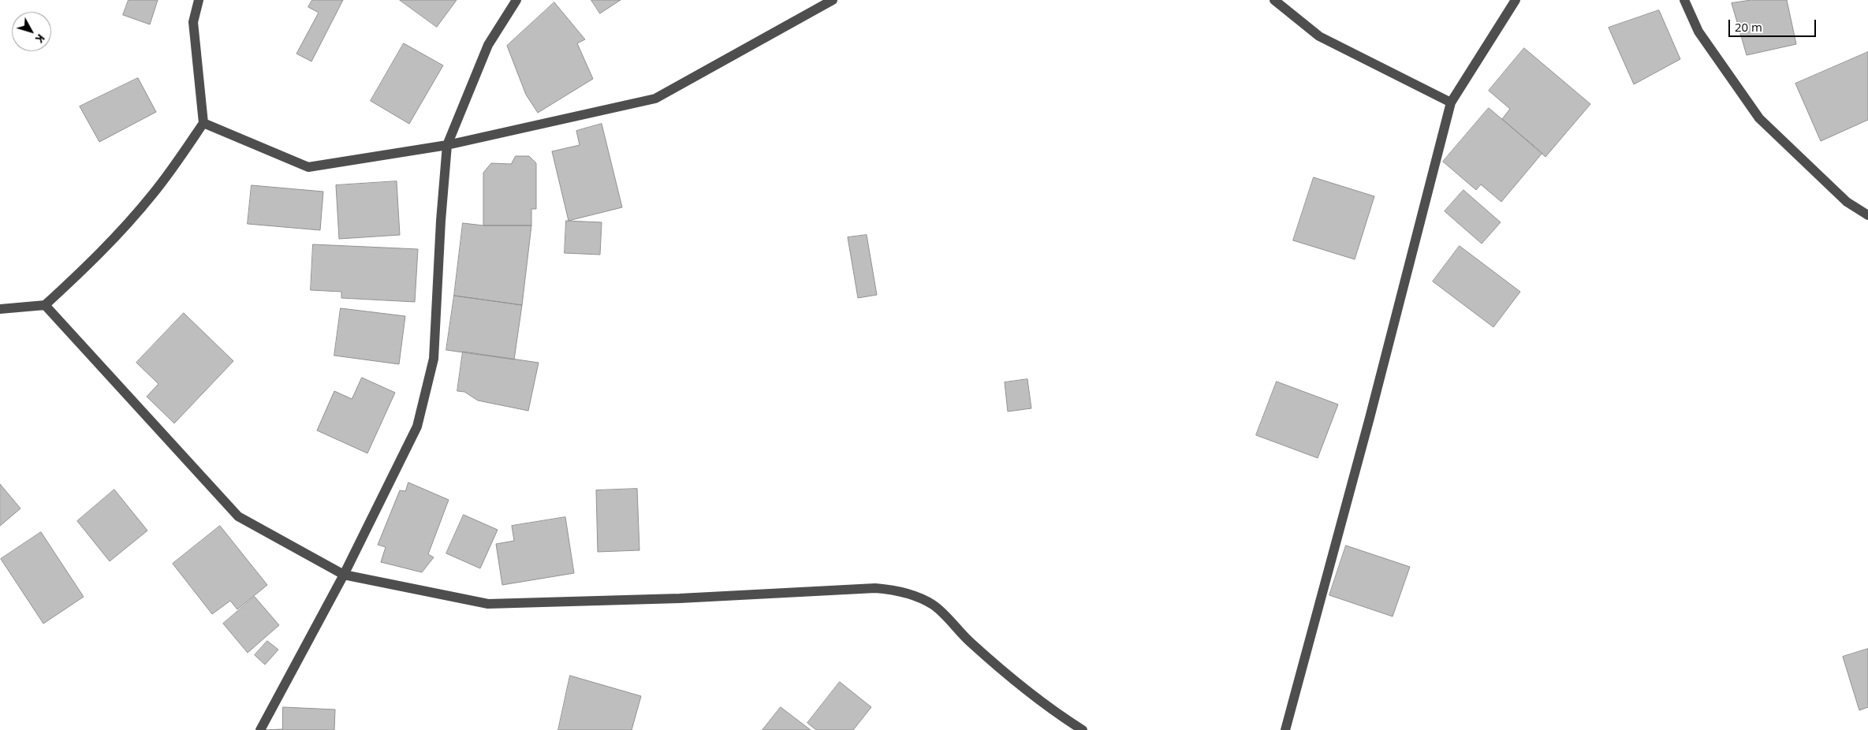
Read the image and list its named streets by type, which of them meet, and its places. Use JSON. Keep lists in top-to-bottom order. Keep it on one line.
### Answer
{"scale_bar":"20 m","north":"bottom right"}
